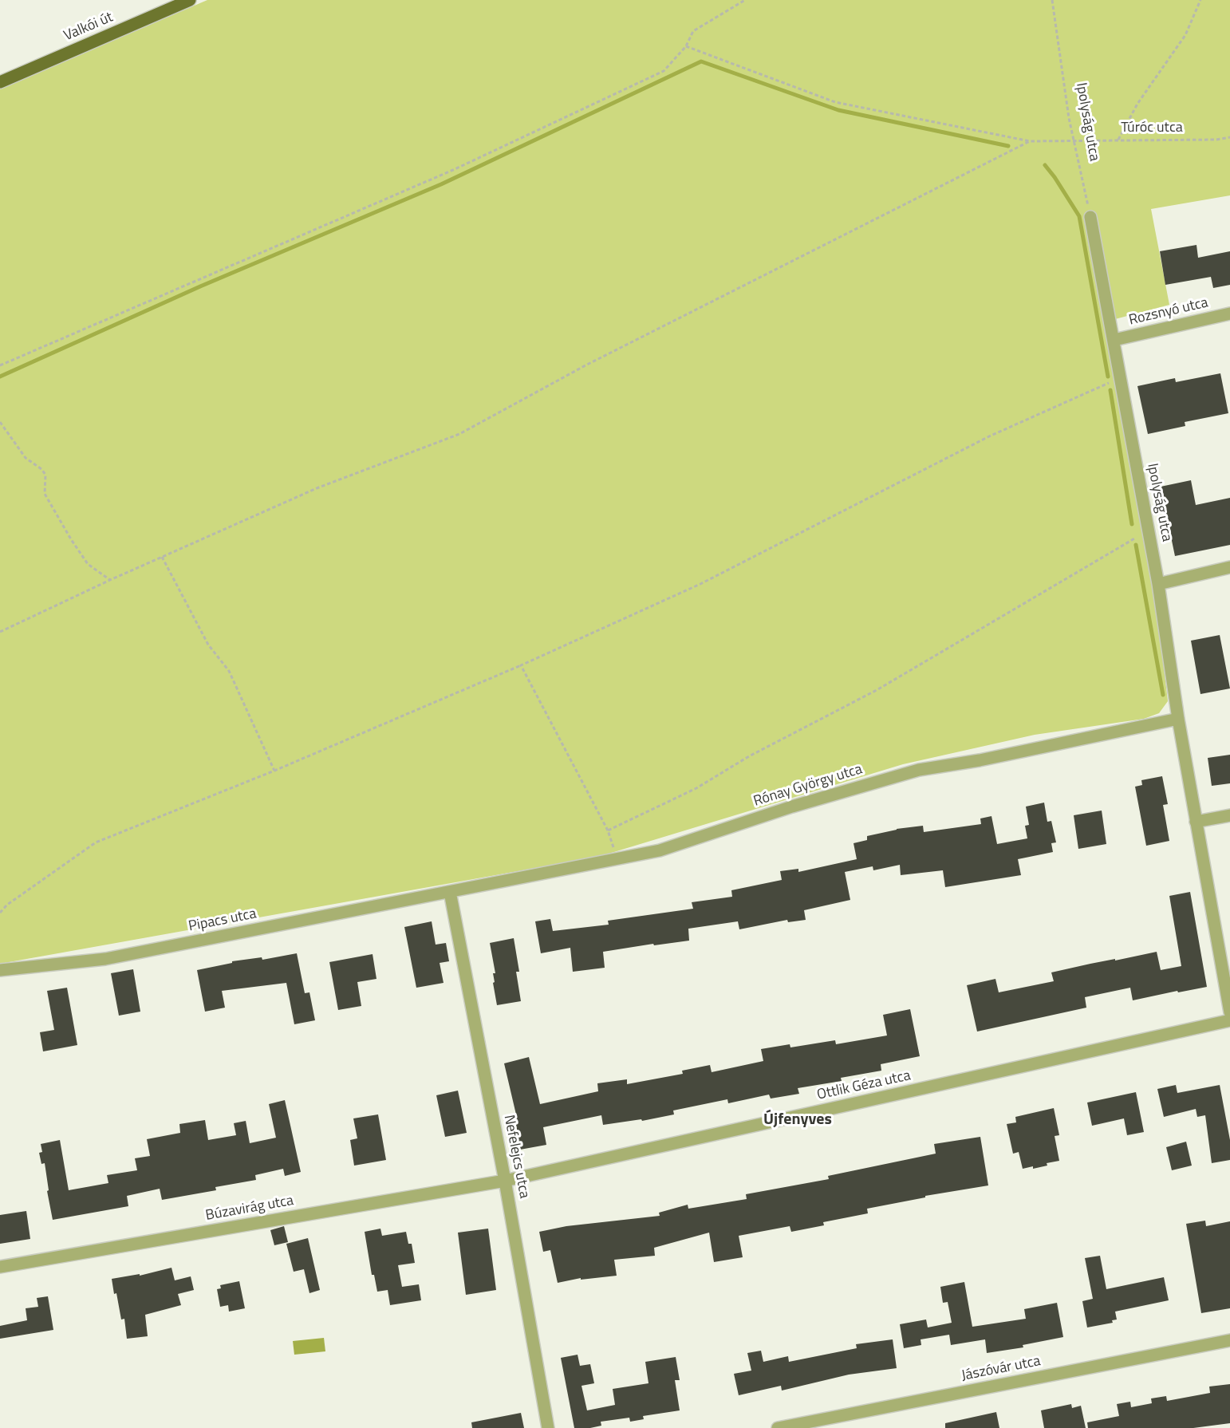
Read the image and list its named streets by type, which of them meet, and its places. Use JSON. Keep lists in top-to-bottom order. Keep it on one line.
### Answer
{"streets":{"main road":["Valkói út"],"street":["Ipolyság utca","Rozsnyó utca","Rónay György utca","Pipacs utca","Ottlik Géza utca","Nefelejcs utca","Búzavirág utca","Jászóvár utca"],"path":["Túróc utca"]},"crossings":[["Ipolyság utca","Túróc utca"],["Ipolyság utca","Rozsnyó utca"],["Ipolyság utca","Rónay György utca"],["Rónay György utca","Pipacs utca"],["Rónay György utca","Nefelejcs utca"],["Pipacs utca","Nefelejcs utca"],["Ottlik Géza utca","Nefelejcs utca"],["Ottlik Géza utca","Búzavirág utca"],["Nefelejcs utca","Búzavirág utca"]],"districts":["Újfenyves"]}
